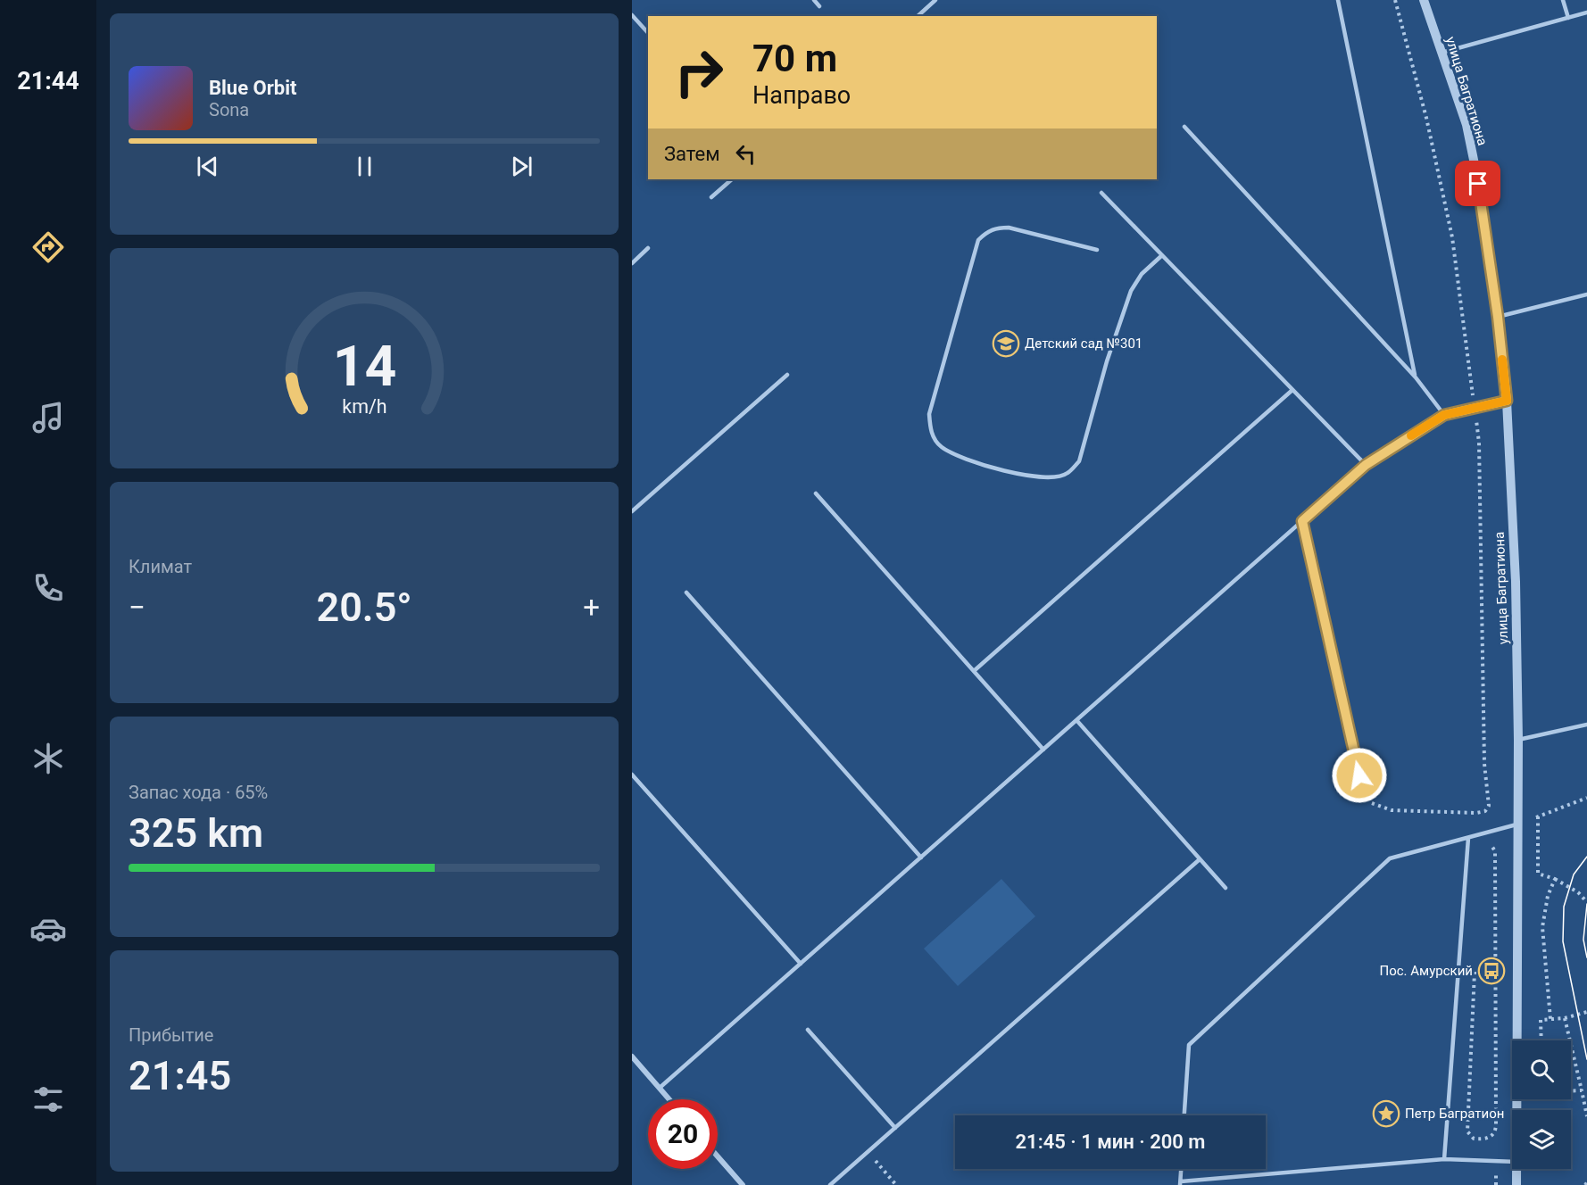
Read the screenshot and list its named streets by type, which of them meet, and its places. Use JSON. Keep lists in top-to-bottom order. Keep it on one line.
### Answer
{"streets":{"street":["улица Багратиона"]},"places":{"school or university":["Детский сад №301"],"bus stop":["Пос. Амурский"],"place":["Петр Багратион"]},"page":{"tabs":"21:44","turn":["70 m","Направо"],"song":["Blue Orbit","Sona"],"then":"Затем","tile":["Климат",["Запас хода · 65%","325 km"],["Прибытие","21:45"]],"heat":["−","20.5°","+"],"limit":"20","trip":"21:45 · 1 мин · 200 m","gauge":["14","km/h"]}}
